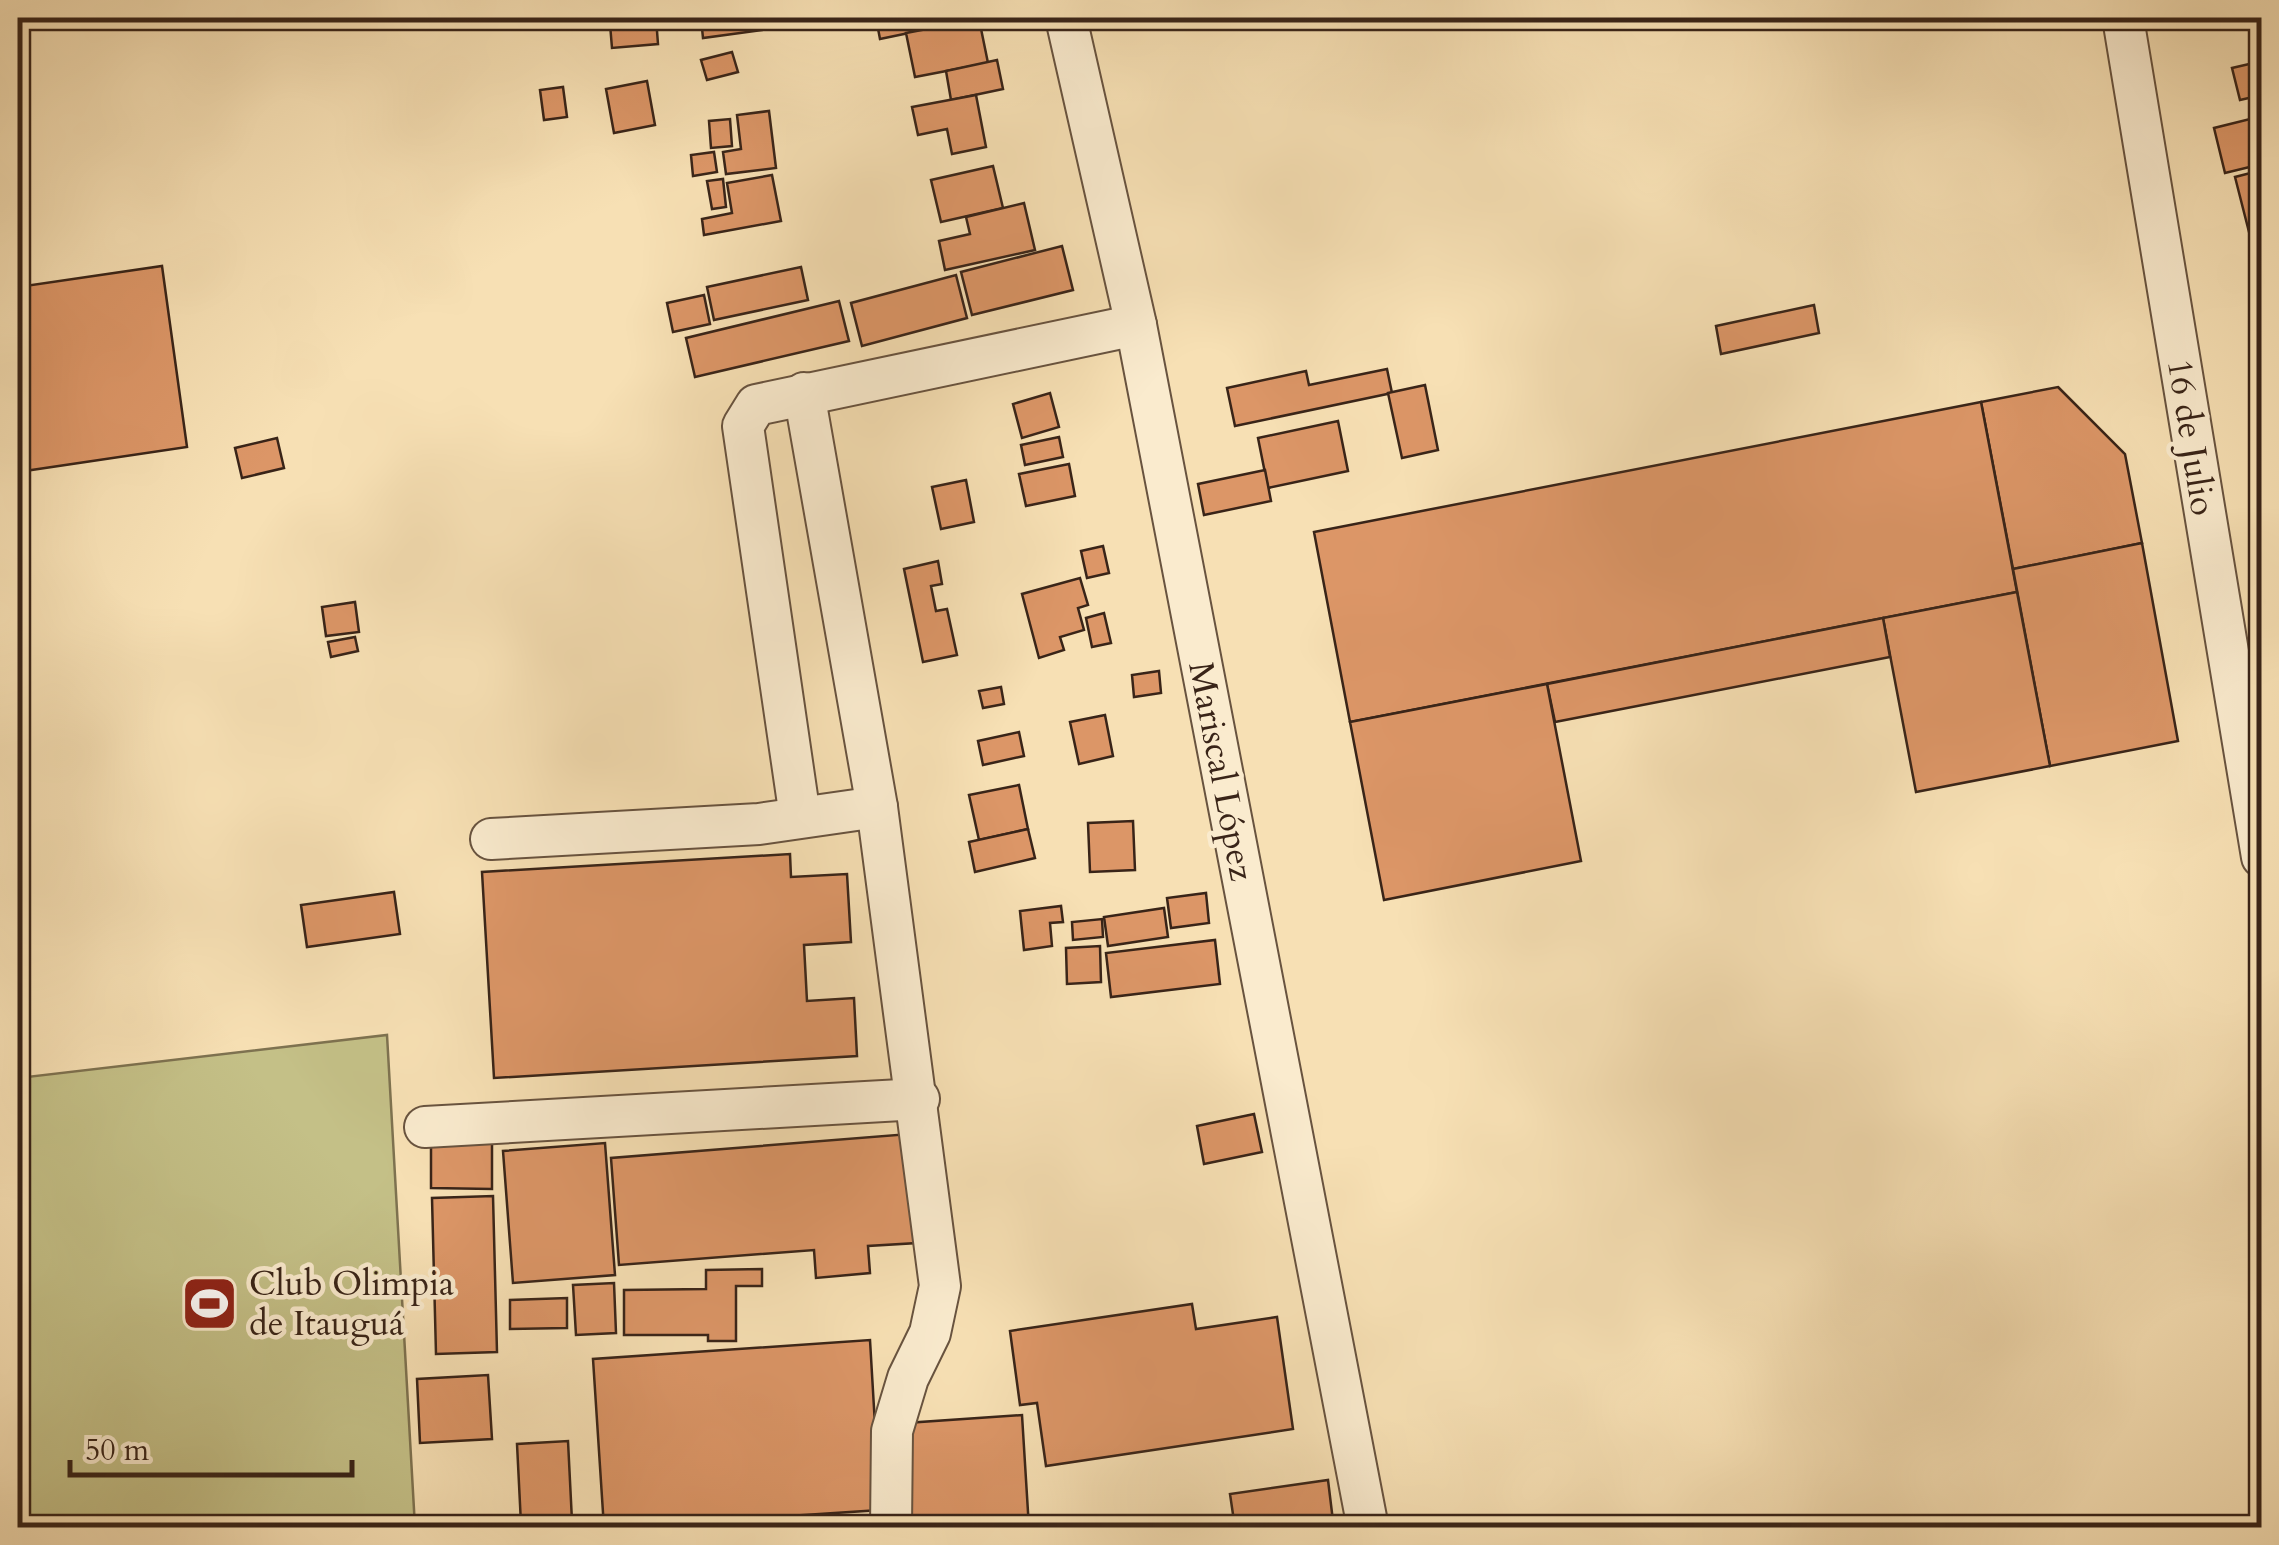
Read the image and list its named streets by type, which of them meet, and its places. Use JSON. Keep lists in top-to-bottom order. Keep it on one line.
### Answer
{"streets":{"street":["16 de Julio","Mariscal López"]},"places":{"sports":["Club Olimpia de Itauguá"]},"scale_bar":"50 m"}
